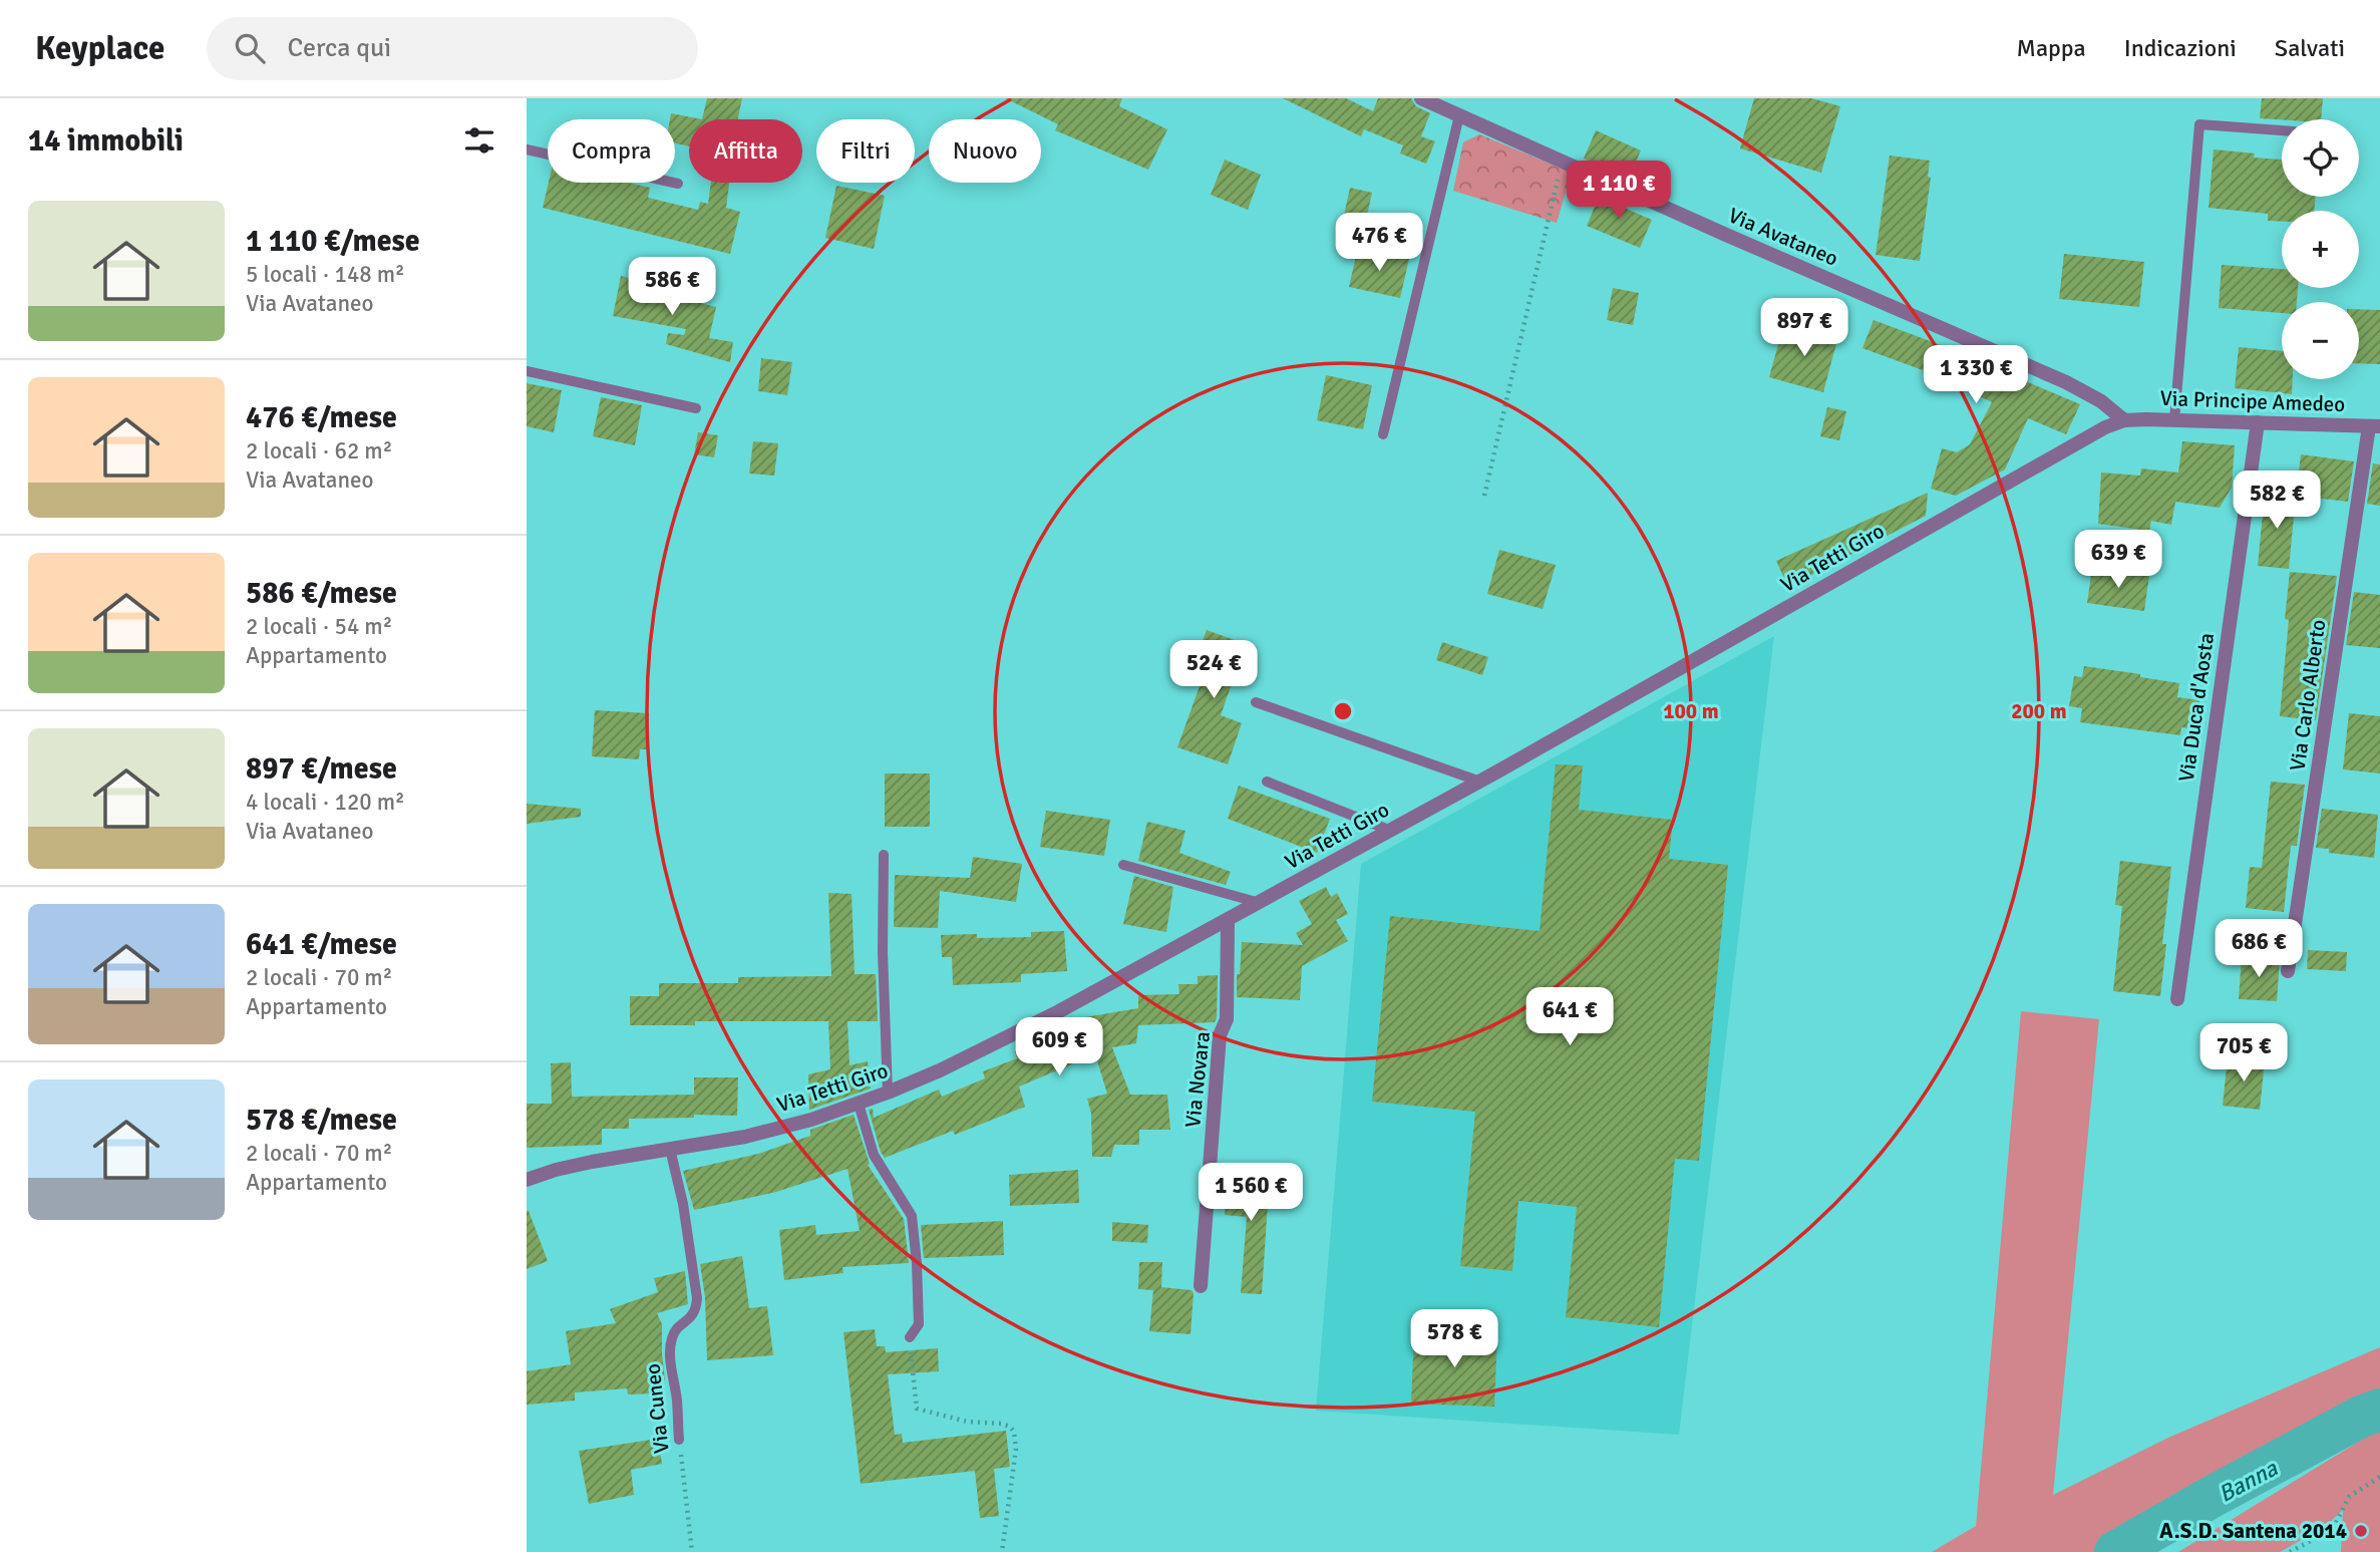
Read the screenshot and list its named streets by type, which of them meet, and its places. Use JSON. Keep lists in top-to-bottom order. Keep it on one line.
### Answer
{"streets":{"street":["Via Avataneo","Via Principe Amedeo","Via Tetti Giro","Via Carlo Alberto","Via Duca d'Aosta","Via Novara"],"lane":["Via Cuneo"]},"crossings":[["Via Avataneo","Via Principe Amedeo"],["Via Avataneo","Via Tetti Giro"],["Via Principe Amedeo","Via Tetti Giro"],["Via Principe Amedeo","Via Carlo Alberto"],["Via Principe Amedeo","Via Duca d'Aosta"],["Via Tetti Giro","Via Novara"],["Via Tetti Giro","Via Cuneo"]],"water":["Banna"],"places":["A.S.D. Santena 2014"],"page":{"header":"Keyplace","search":"Cerca qui","nav":["Mappa","Indicazioni","Salvati"],"heading":"14 immobili","map_buttons":["+","−"],"chip":["Compra","Affitta","Filtri","Nuovo"],"price":["1 110 €","476 €","586 €","897 €","1 330 €","582 €","639 €","524 €","686 €","641 €","609 €","705 €","1 560 €","578 €"],"list":[{"name":"1 110 €/mese","note":"5 locali · 148 m² · Via Avataneo"},{"name":"476 €/mese","note":"2 locali · 62 m² · Via Avataneo"},{"name":"586 €/mese","note":"2 locali · 54 m² · Appartamento"},{"name":"897 €/mese","note":"4 locali · 120 m² · Via Avataneo"},{"name":"641 €/mese","note":"2 locali · 70 m² · Appartamento"},{"name":"578 €/mese","note":"2 locali · 70 m² · Appartamento"}]},"rings":["100 m","200 m"]}
